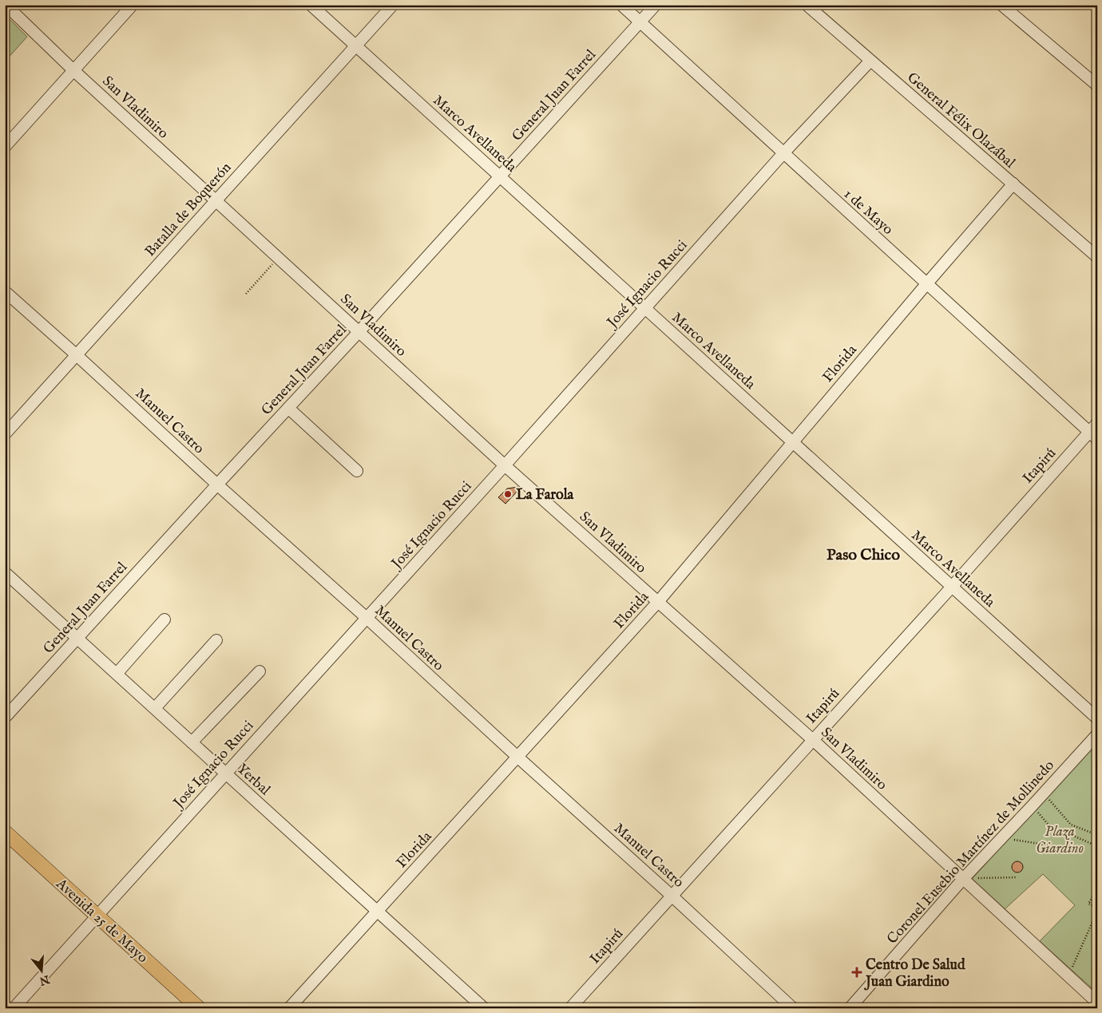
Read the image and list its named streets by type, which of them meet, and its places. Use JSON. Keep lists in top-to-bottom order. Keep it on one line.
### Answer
{"streets":{"main road":["Avenida 25 de Mayo"],"street":["General Juan Farrel","San Vladimiro","General Félix Olazábal","Marco Avellaneda","Batalla de Boquerón","1 de Mayo","José Ignacio Rucci","Florida","Manuel Castro","Itapirú","Yerbal","Coronel Eusebio Martínez de Mollinedo"]},"crossings":[["General Juan Farrel","San Vladimiro"],["General Juan Farrel","Marco Avellaneda"],["General Juan Farrel","1 de Mayo"],["General Juan Farrel","Manuel Castro"],["General Juan Farrel","Yerbal"],["San Vladimiro","Batalla de Boquerón"],["San Vladimiro","José Ignacio Rucci"],["San Vladimiro","Florida"],["San Vladimiro","Itapirú"],["San Vladimiro","Coronel Eusebio Martínez de Mollinedo"],["General Félix Olazábal","José Ignacio Rucci"],["General Félix Olazábal","Florida"],["Marco Avellaneda","Batalla de Boquerón"],["Marco Avellaneda","José Ignacio Rucci"],["Marco Avellaneda","Florida"],["Marco Avellaneda","Itapirú"],["Batalla de Boquerón","Manuel Castro"],["1 de Mayo","José Ignacio Rucci"],["1 de Mayo","Florida"],["1 de Mayo","Itapirú"],["José Ignacio Rucci","Manuel Castro"],["José Ignacio Rucci","Yerbal"],["José Ignacio Rucci","Avenida 25 de Mayo"],["Florida","Manuel Castro"],["Florida","Yerbal"],["Manuel Castro","Itapirú"]],"districts":["Paso Chico"],"parks":["Plaza Giardino"],"places":{"other":["La Farola"],"health":["Centro De Salud Juan Giardino"]},"north":"bottom"}
